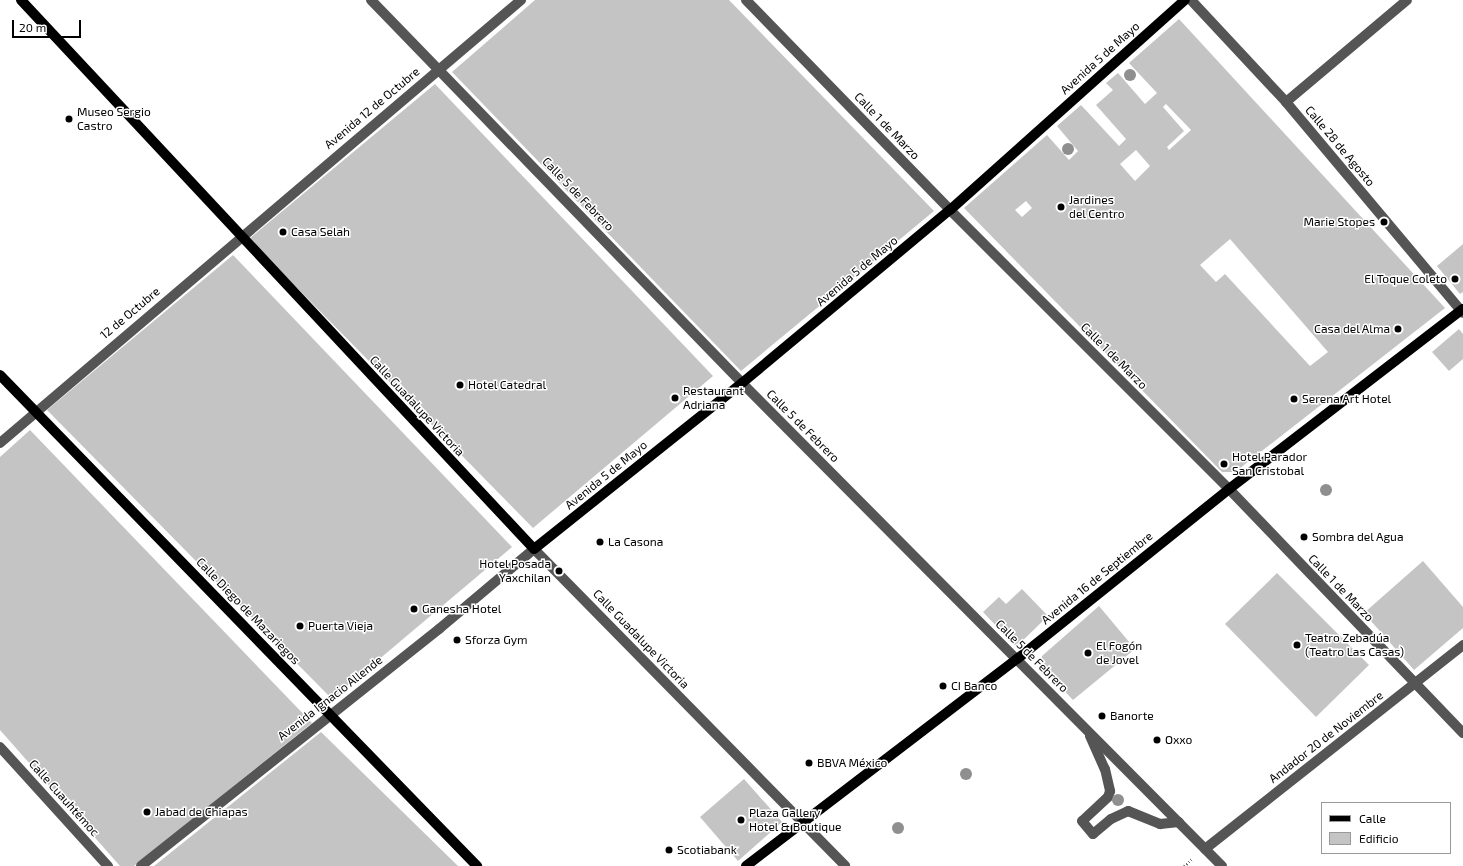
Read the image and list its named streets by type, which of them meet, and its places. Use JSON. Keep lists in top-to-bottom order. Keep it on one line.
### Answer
{"streets":{"main road":["Avenida 5 de Mayo","Calle Guadalupe Victoria","Avenida 16 de Septiembre","Calle Diego de Mazariegos"],"street":["Avenida 12 de Octubre","Calle 1 de Marzo","Calle 28 de Agosto","Calle 5 de Febrero","12 de Octubre","Avenida Ignacio Allende","Andador 20 de Noviembre","Calle Cuauhtémoc"]},"crossings":[["Avenida 5 de Mayo","Calle 1 de Marzo"],["Avenida 5 de Mayo","Calle 5 de Febrero"],["Avenida 5 de Mayo","Calle Guadalupe Victoria"],["Avenida 5 de Mayo","Avenida Ignacio Allende"],["Avenida 12 de Octubre","Calle 5 de Febrero"],["Avenida 12 de Octubre","12 de Octubre"],["Avenida 12 de Octubre","Calle Guadalupe Victoria"],["Calle 1 de Marzo","Avenida 16 de Septiembre"],["Calle 1 de Marzo","Andador 20 de Noviembre"],["Calle 28 de Agosto","Avenida 16 de Septiembre"],["Calle 5 de Febrero","Avenida 16 de Septiembre"],["Calle 5 de Febrero","Andador 20 de Noviembre"],["12 de Octubre","Calle Guadalupe Victoria"],["12 de Octubre","Calle Diego de Mazariegos"],["Calle Guadalupe Victoria","Avenida 16 de Septiembre"],["Calle Guadalupe Victoria","Avenida Ignacio Allende"],["Calle Diego de Mazariegos","Avenida Ignacio Allende"]],"places":["Museo Sergio Castro","Jardines del Centro","Marie Stopes","Casa Selah","El Toque Coleto","Casa del Alma","Hotel Catedral","Restaurant Adriana","Serena Art Hotel","Hotel Parador San Cristobal","Sombra del Agua","La Casona","Hotel Posada Yaxchilan","Ganesha Hotel","Puerta Vieja","Sforza Gym","Teatro Zebadúa (Teatro Las Casas)","El Fogón de Jovel","CI Banco","Banorte","Oxxo","BBVA México","Jabad de Chiapas","Plaza Gallery Hotel & Boutique","Scotiabank"],"legend":["Calle","Edificio"],"scale_bar":"20 m"}
